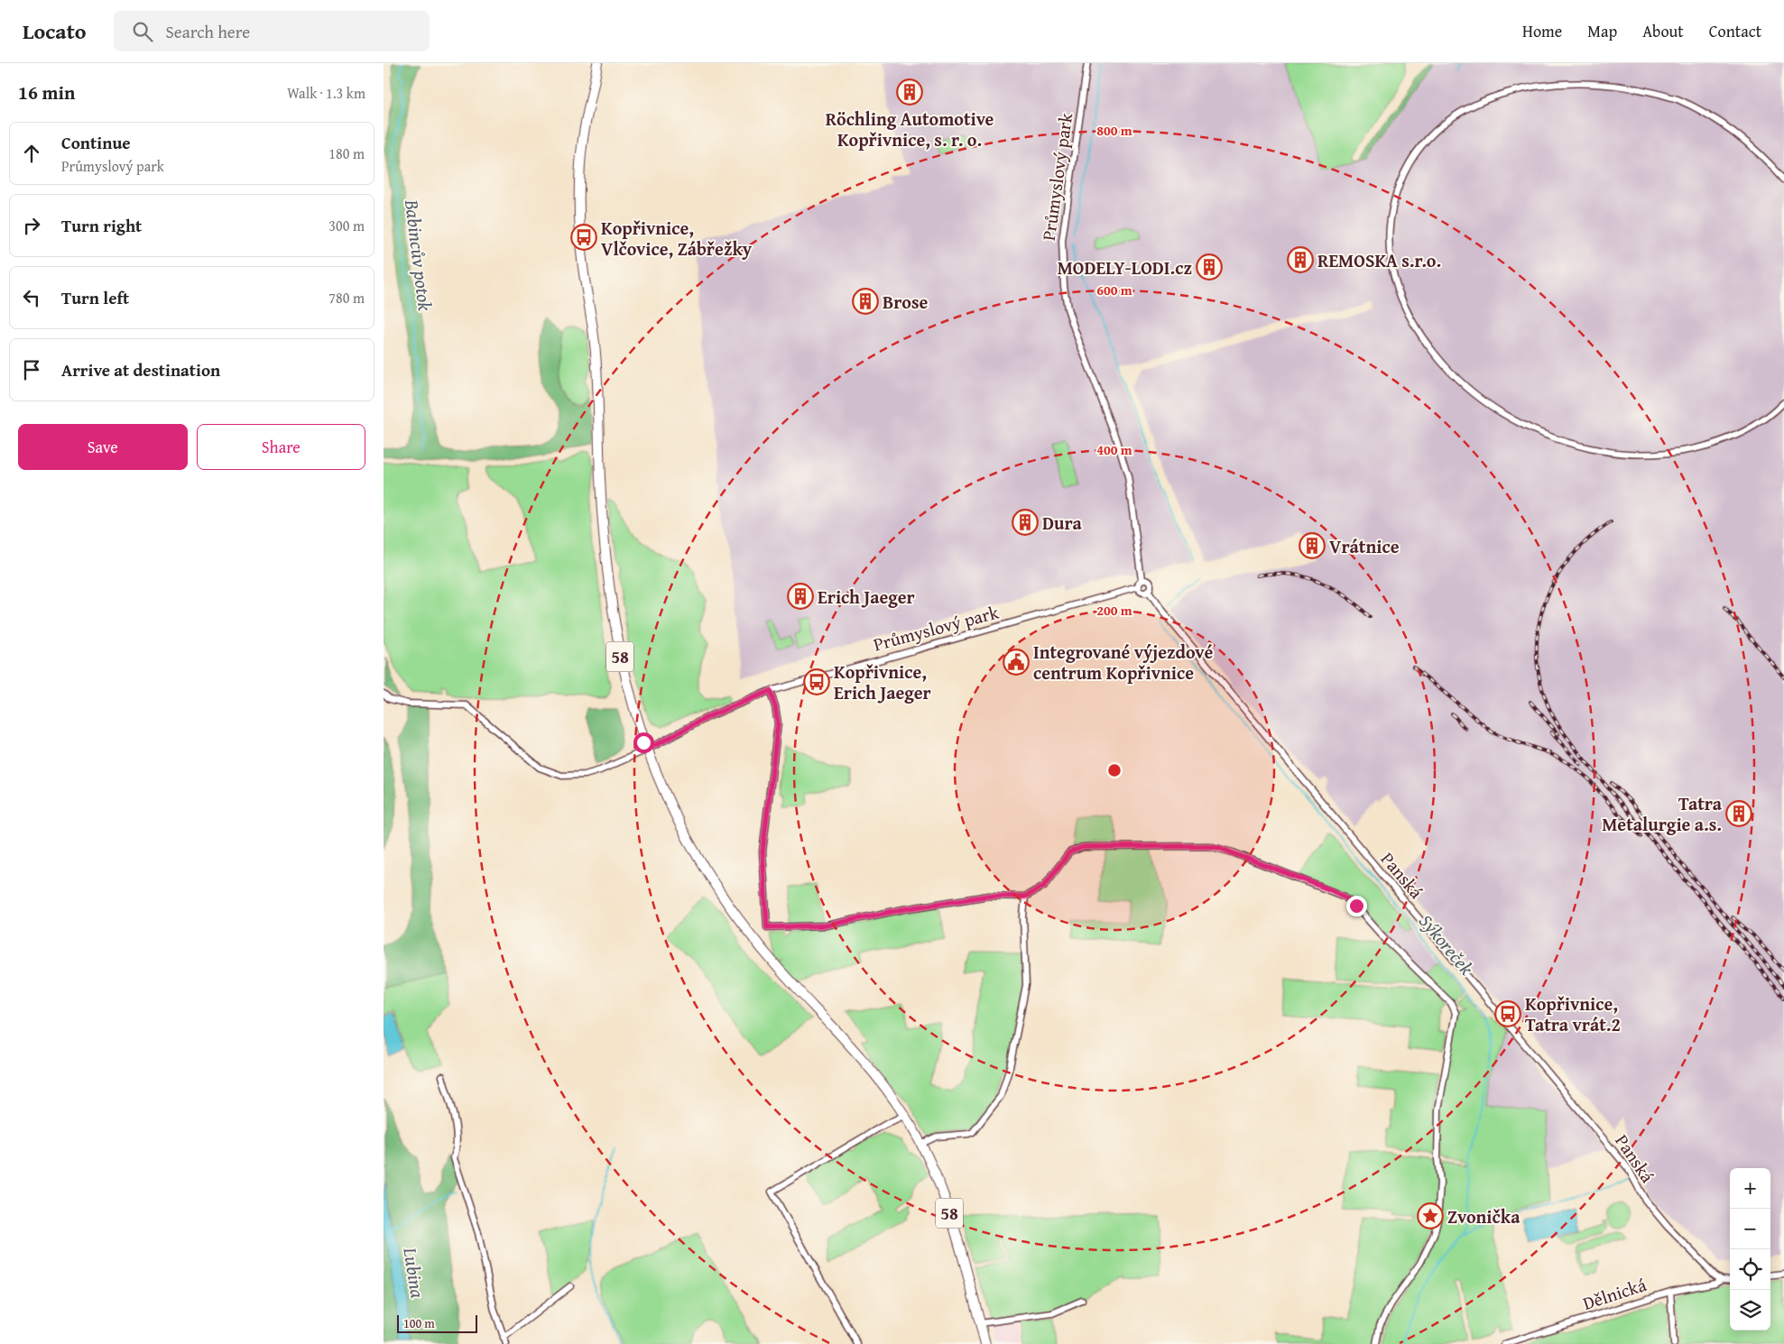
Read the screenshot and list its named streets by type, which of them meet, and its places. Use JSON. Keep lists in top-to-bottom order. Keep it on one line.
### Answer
{"streets":{"main road":["58"],"street":["Průmyslový park","Panská","Dělnická"]},"crossings":[["Průmyslový park","58"],["Průmyslový park","Panská"],["Panská","Dělnická"]],"water":["Babincův potok","Sýkoreček","Lubina"],"places":{"building":["Röchling Automotive Kopřivnice, s. r. o.","REMOSKA s.r.o.","MODELY-LODI.cz","Brose","Dura","Vrátnice","Erich Jaeger","Tatra Metalurgie a.s."],"bus stop":["Kopřivnice, Vlčovice, Zábřežky","Kopřivnice, Erich Jaeger","Kopřivnice, Tatra vrát.2"],"public building":["Integrované výjezdové centrum Kopřivnice"],"place":["Zvonička"]},"scale_bar":"100 m","page":{"header":"Locato","search":"Search here","nav":["Home","Map","About","Contact"],"heading":["16 min","Walk · 1.3 km"],"list":[["Continue","Průmyslový park","180 m"],["Turn right","300 m"],["Turn left","780 m"],"Arrive at destination"],"buttons":["Save","Share"],"map_buttons":["+","−"],"scale":"100 m"},"rings":["800 m","600 m","400 m","200 m"]}
